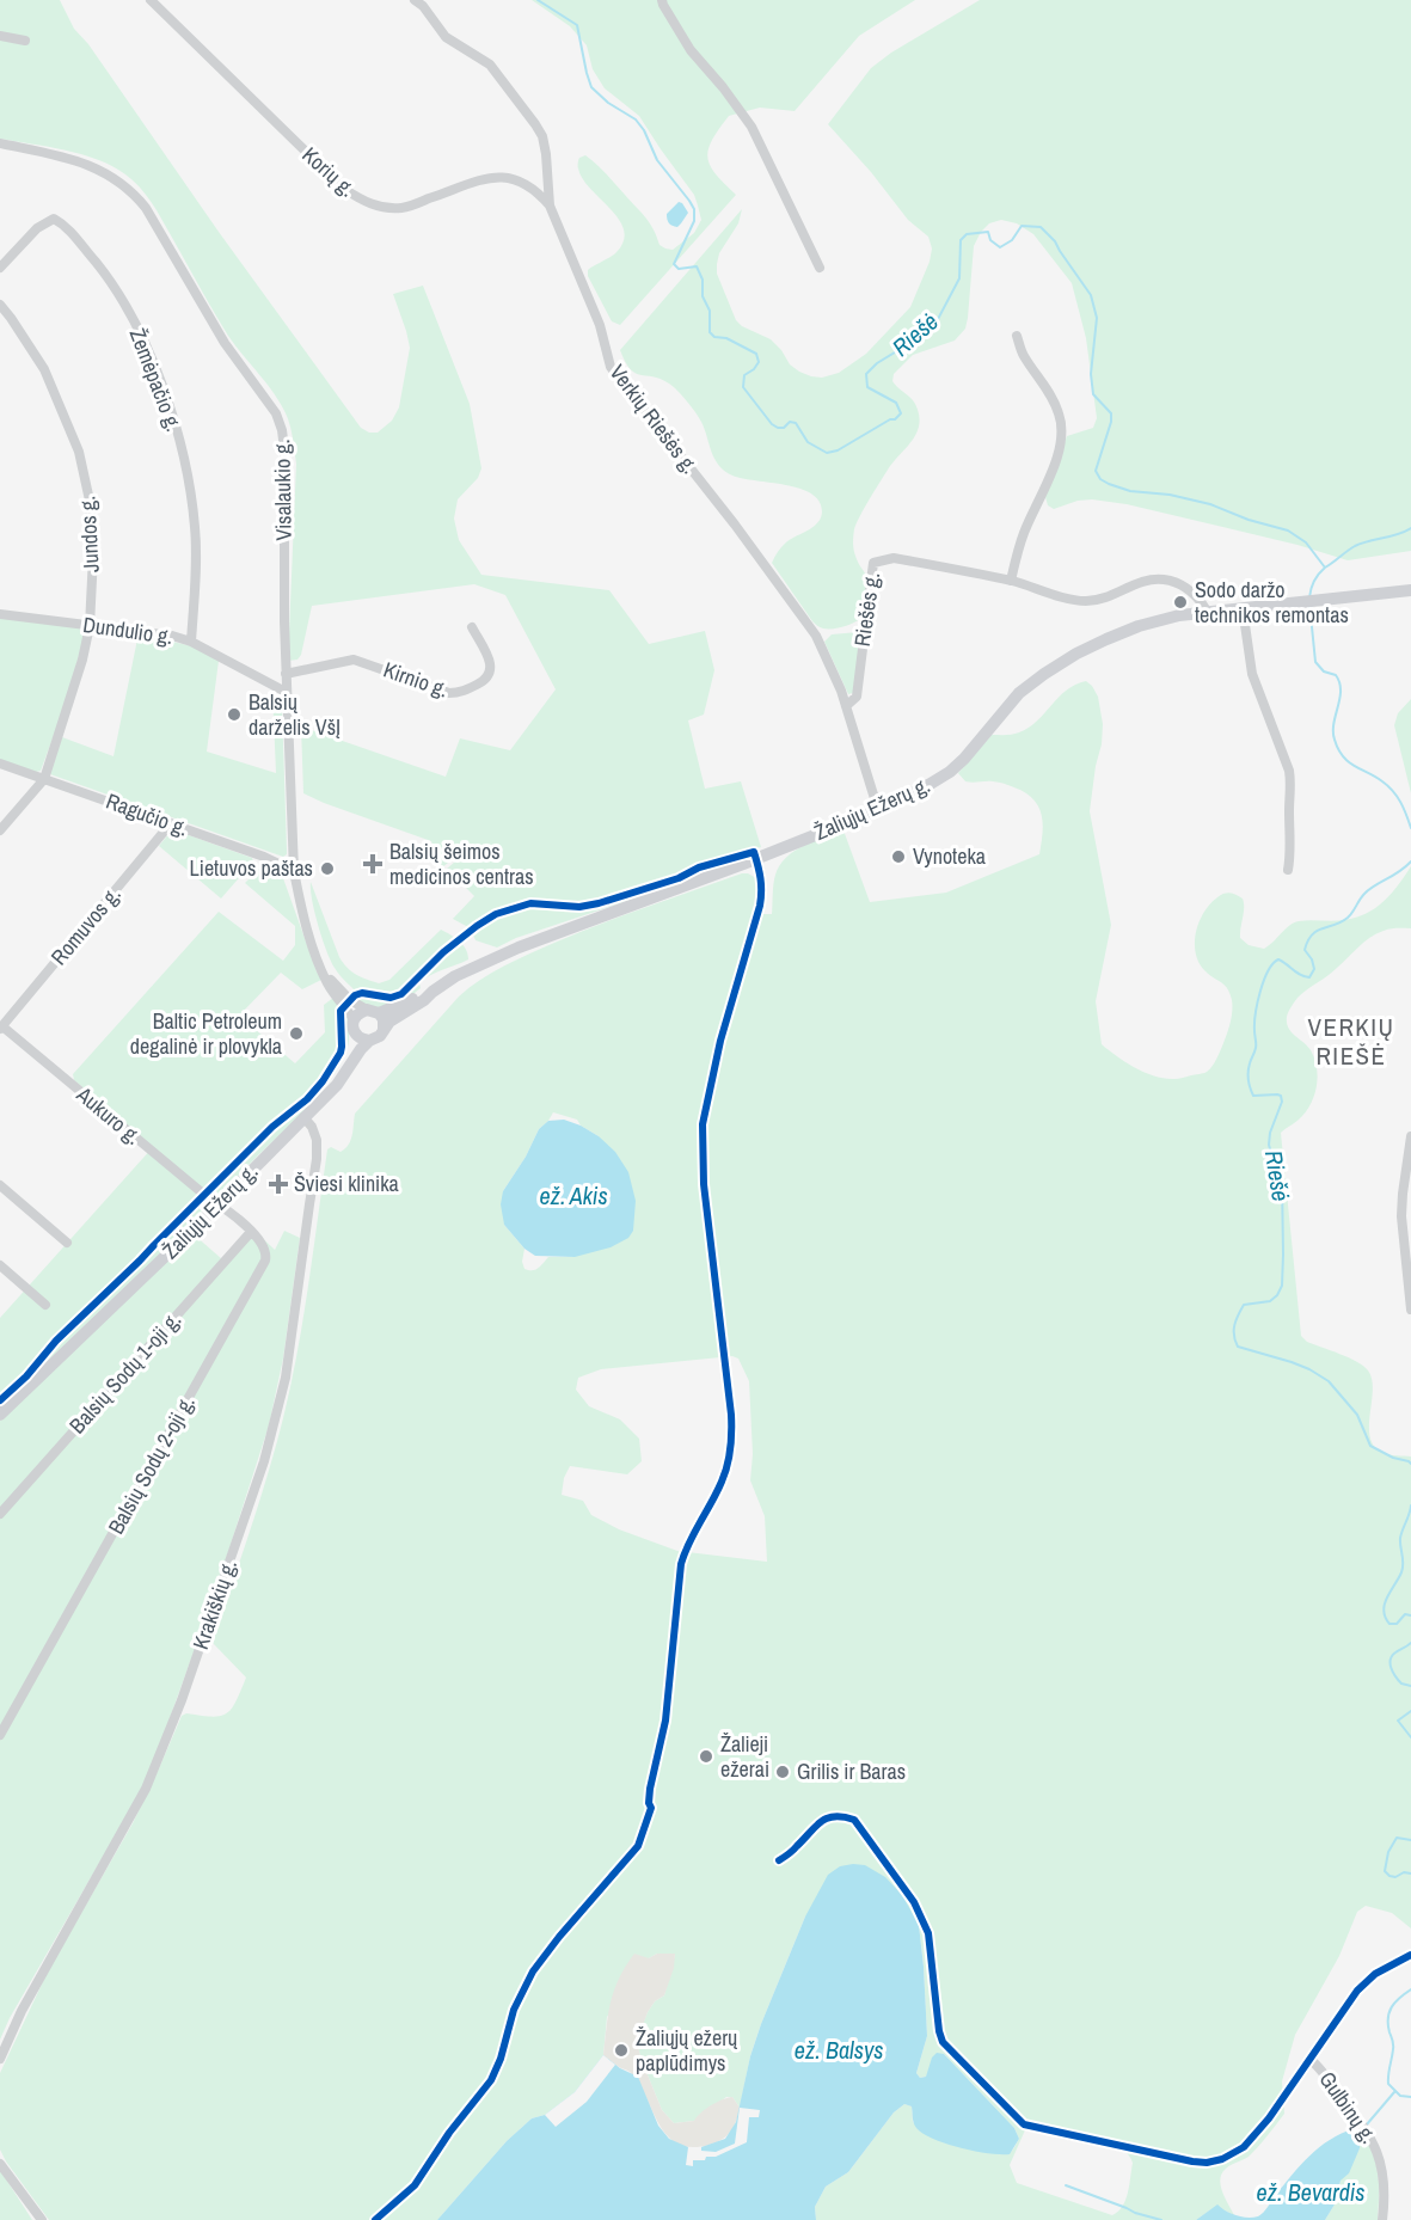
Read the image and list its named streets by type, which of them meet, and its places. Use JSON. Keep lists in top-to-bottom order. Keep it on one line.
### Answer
{"streets":{"main road":["Žaliųjų Ežerų g."],"street":["Korių g.","Žemėpačio g.","Verkių Riešės g.","Visalaukio g.","Jundos g.","Riešės g.","Dundulio g.","Kirnio g.","Ragučio g.","Romuvos g.","Aukuro g.","Balsių Sodų 1-oji g.","Balsių Sodų 2-oji g.","Krakiškių g.","Gulbinų g."]},"crossings":[["Korių g.","Verkių Riešės g."],["Žemėpačio g.","Dundulio g."],["Verkių Riešės g.","Riešės g."],["Verkių Riešės g.","Žaliųjų Ežerų g."],["Visalaukio g.","Dundulio g."],["Visalaukio g.","Kirnio g."],["Visalaukio g.","Žaliųjų Ežerų g."],["Visalaukio g.","Ragučio g."],["Jundos g.","Dundulio g."],["Jundos g.","Ragučio g."],["Riešės g.","Žaliųjų Ežerų g."],["Žaliųjų Ežerų g.","Aukuro g."],["Žaliųjų Ežerų g.","Balsių Sodų 2-oji g."],["Žaliųjų Ežerų g.","Krakiškių g."],["Ragučio g.","Romuvos g."],["Romuvos g.","Aukuro g."],["Aukuro g.","Balsių Sodų 2-oji g."],["Balsių Sodų 1-oji g.","Balsių Sodų 2-oji g."]],"districts":["VERKIŲ RIEŠĖ"],"water":["Riešė","ež. Akis","ež. Balsys","ež. Bevardis"],"places":{"other":["Sodo daržo technikos remontas","Balsių darželis VšĮ","Vynoteka","Lietuvos paštas","Baltic Petroleum degalinė ir plovykla","Žalieji ežerai","Grilis ir Baras","Žaliųjų ežerų paplūdimys"],"health":["Balsių šeimos medicinos centras","Šviesi klinika"]}}
